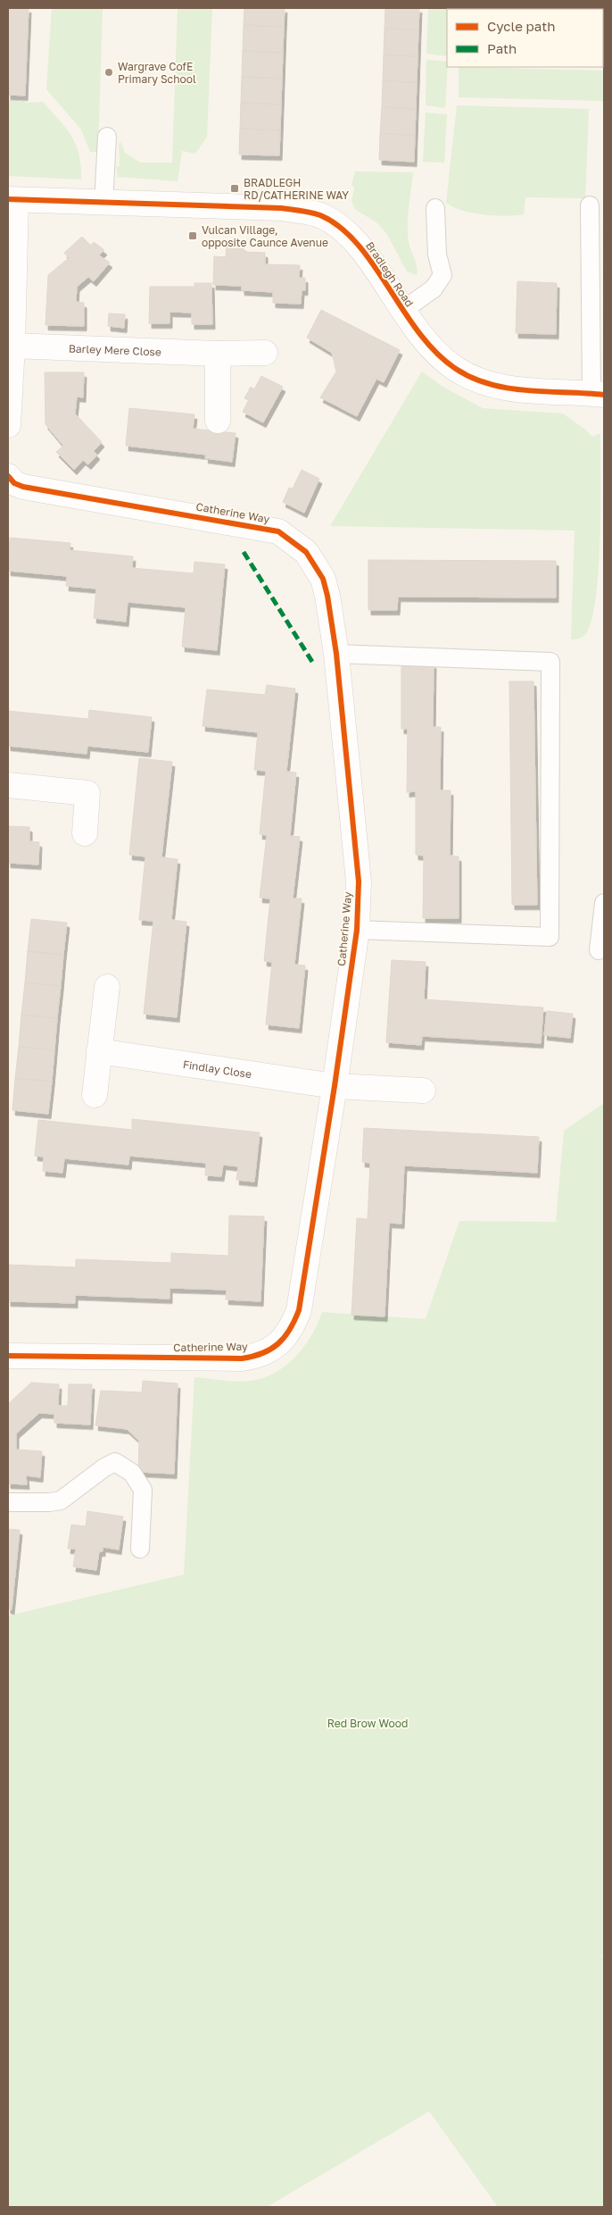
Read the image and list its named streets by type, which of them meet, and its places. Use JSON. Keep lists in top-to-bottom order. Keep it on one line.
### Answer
{"streets":{"street":["Bradlegh Road","Barley Mere Close","Catherine Way","Findlay Close"]},"crossings":[["Catherine Way","Findlay Close"]],"parks":["Red Brow Wood"],"places":{"other":["Wargrave CofE Primary School"],"transit":["BRADLEGH RD/CATHERINE WAY","Vulcan Village, opposite Caunce Avenue"]},"legend":["Cycle path","Path"]}
